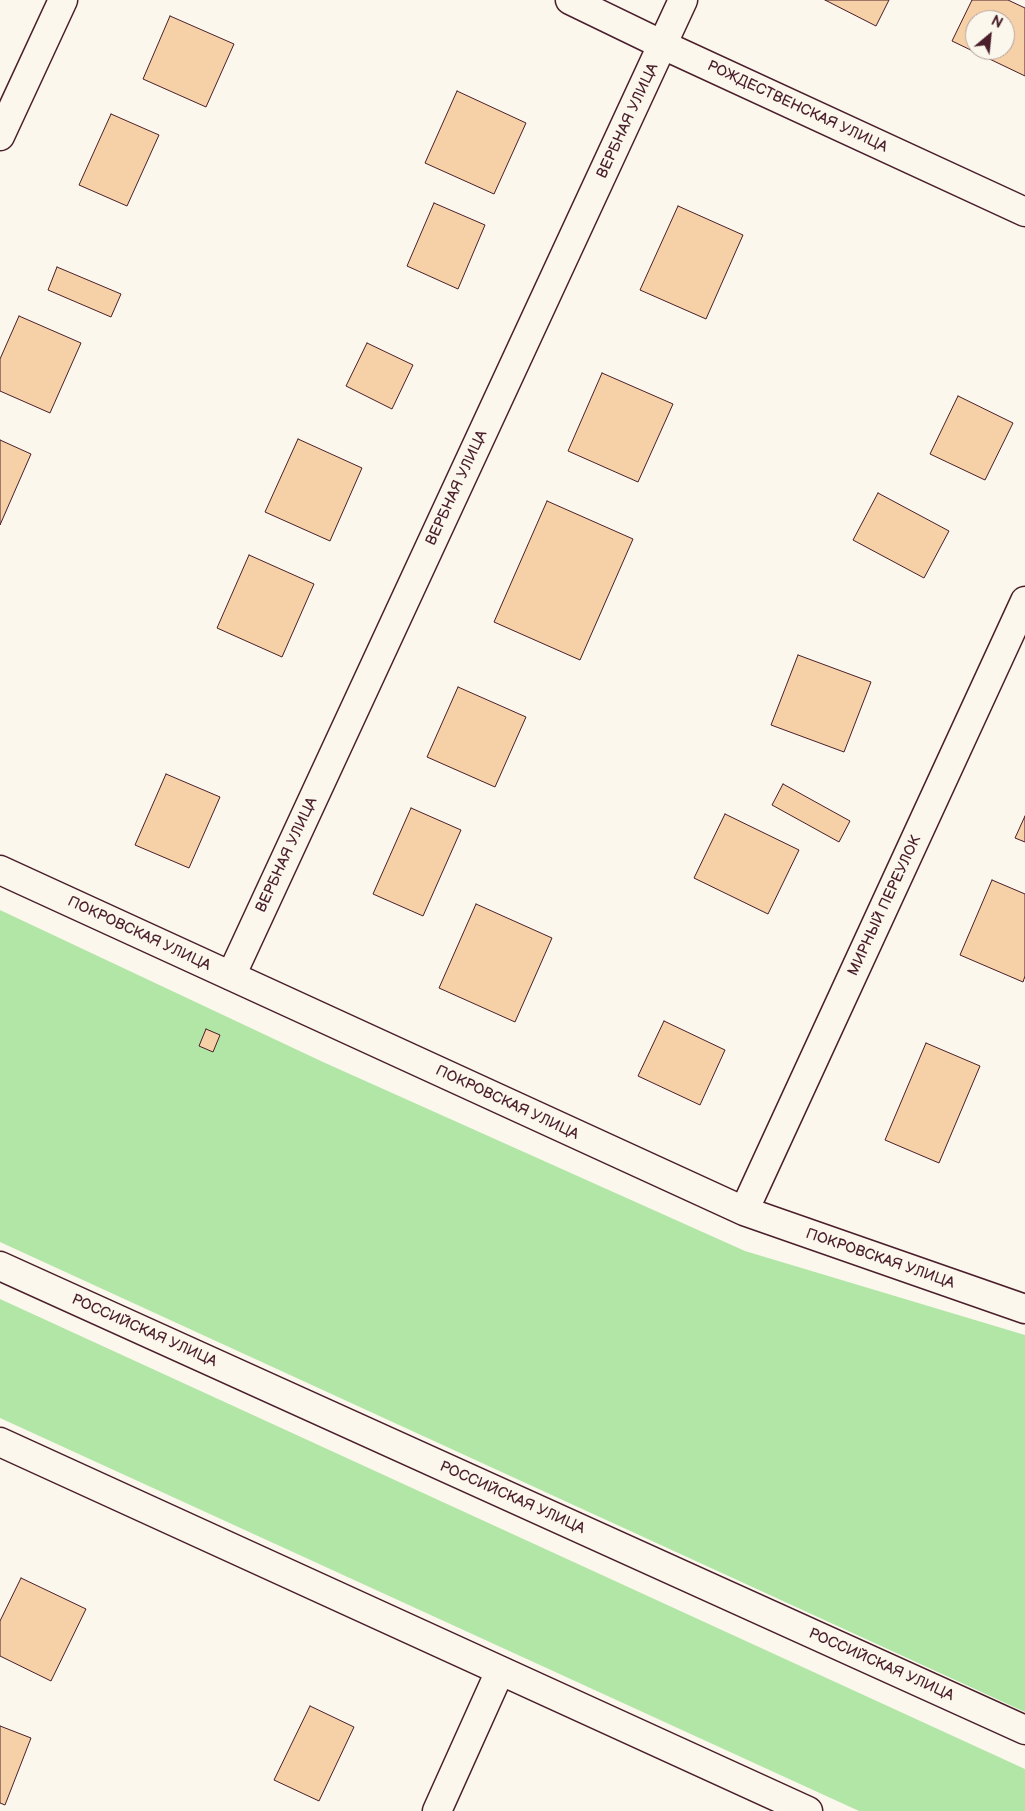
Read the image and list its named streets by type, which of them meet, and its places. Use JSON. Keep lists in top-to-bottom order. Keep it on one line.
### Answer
{"streets":{"street":["РОЖДЕСТВЕНСКАЯ УЛИЦА","ВЕРБНАЯ УЛИЦА","МИРНЫЙ ПЕРЕУЛОК","ПОКРОВСКАЯ УЛИЦА","РОССИЙСКАЯ УЛИЦА"]},"crossings":[["РОЖДЕСТВЕНСКАЯ УЛИЦА","ВЕРБНАЯ УЛИЦА"],["ВЕРБНАЯ УЛИЦА","ПОКРОВСКАЯ УЛИЦА"],["МИРНЫЙ ПЕРЕУЛОК","ПОКРОВСКАЯ УЛИЦА"]],"north":"top right"}
